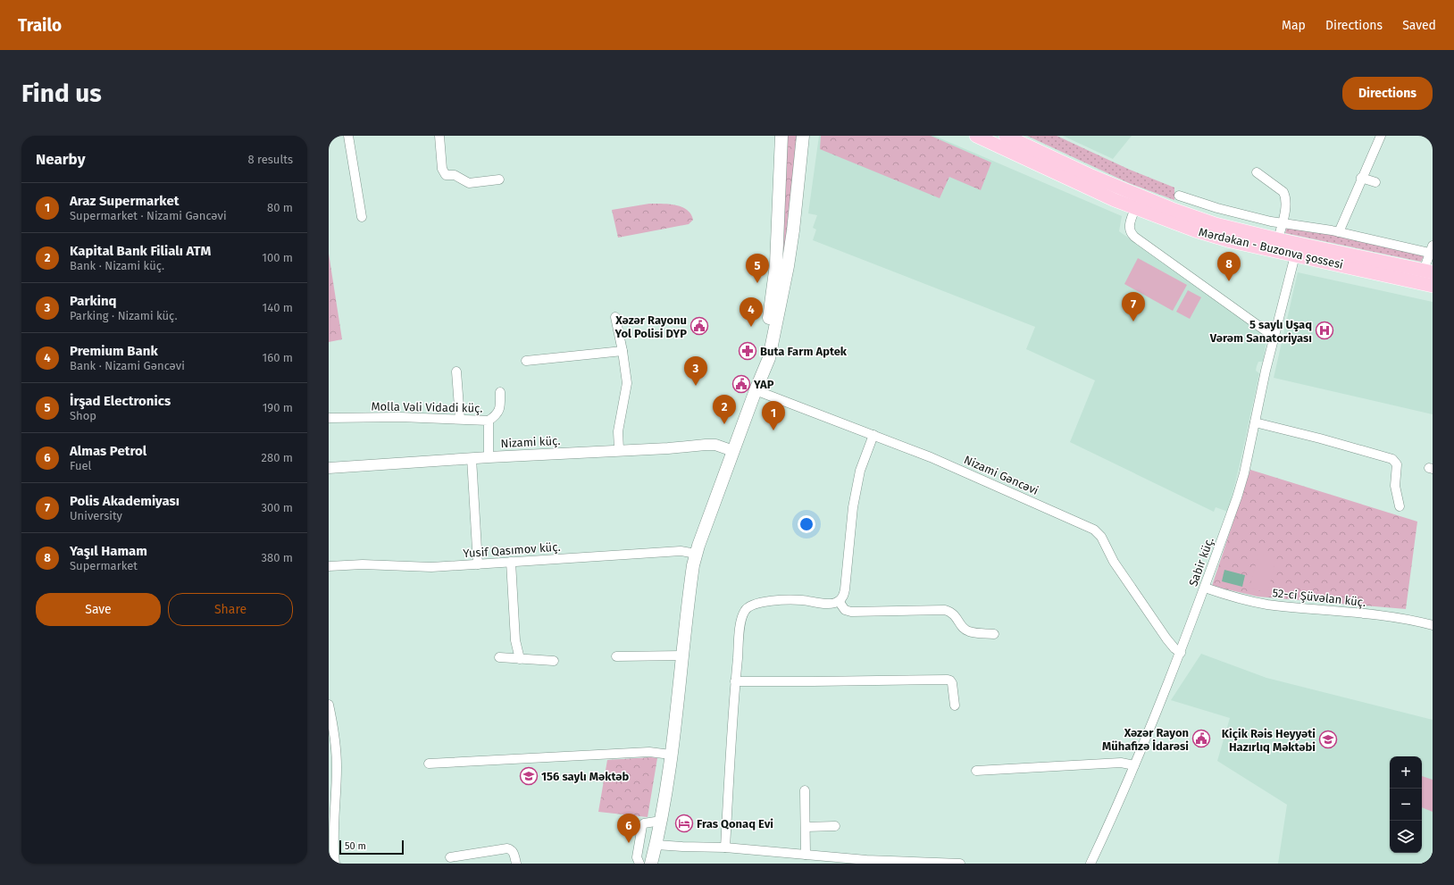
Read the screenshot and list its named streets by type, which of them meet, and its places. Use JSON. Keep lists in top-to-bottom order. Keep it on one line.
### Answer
{"streets":{"main road":["Mərdəkan - Buzonva şossesi"],"street":["Molla Vəli Vidadi küç.","Nizami küç.","Nizami Gəncəvi","Yusif Qasımov küç.","Sabir küç.","52-ci Şüvəlan küç."]},"crossings":[["Mərdəkan - Buzonva şossesi","Sabir küç."],["Molla Vəli Vidadi küç.","Nizami küç."],["Nizami Gəncəvi","Sabir küç."],["Sabir küç.","52-ci Şüvəlan küç."]],"places":{"public building":["Xəzər Rayonu Yol Polisi DYP","YAP","Xəzər Rayon Mühafizə İdarəsi"],"hospital":["5 saylı Uşaq Vərəm Sanatoriyası"],"pharmacy":["Buta Farm Aptek"],"school or university":["Kiçik Rəis Heyyəti Hazırlıq Məktəbi","156 saylı Məktəb"],"hotel":["Fras Qonaq Evi"]},"scale_bar":"50 m","page":{"header":"Trailo","nav":["Map","Directions","Saved"],"buttons":["Directions",["Save","Share"]],"title":"Find us","heading":["Nearby","8 results"],"list":[{"mark":"1","name":"Araz Supermarket","note":"Supermarket · Nizami Gəncəvi","value":"80 m"},{"mark":"2","name":"Kapital Bank Filialı ATM","note":"Bank · Nizami küç.","value":"100 m"},{"mark":"3","name":"Parkinq","note":"Parking · Nizami küç.","value":"140 m"},{"mark":"4","name":"Premium Bank","note":"Bank · Nizami Gəncəvi","value":"160 m"},{"mark":"5","name":"İrşad Electronics","note":"Shop","value":"190 m"},{"mark":"6","name":"Almas Petrol","note":"Fuel","value":"280 m"},{"mark":"7","name":"Polis Akademiyası","note":"University","value":"300 m"},{"mark":"8","name":"Yaşıl Hamam","note":"Supermarket","value":"380 m"}],"pins":["8","5","7","4","3","2","1","6"],"map_buttons":["+","−"],"scale":"50 m"}}
